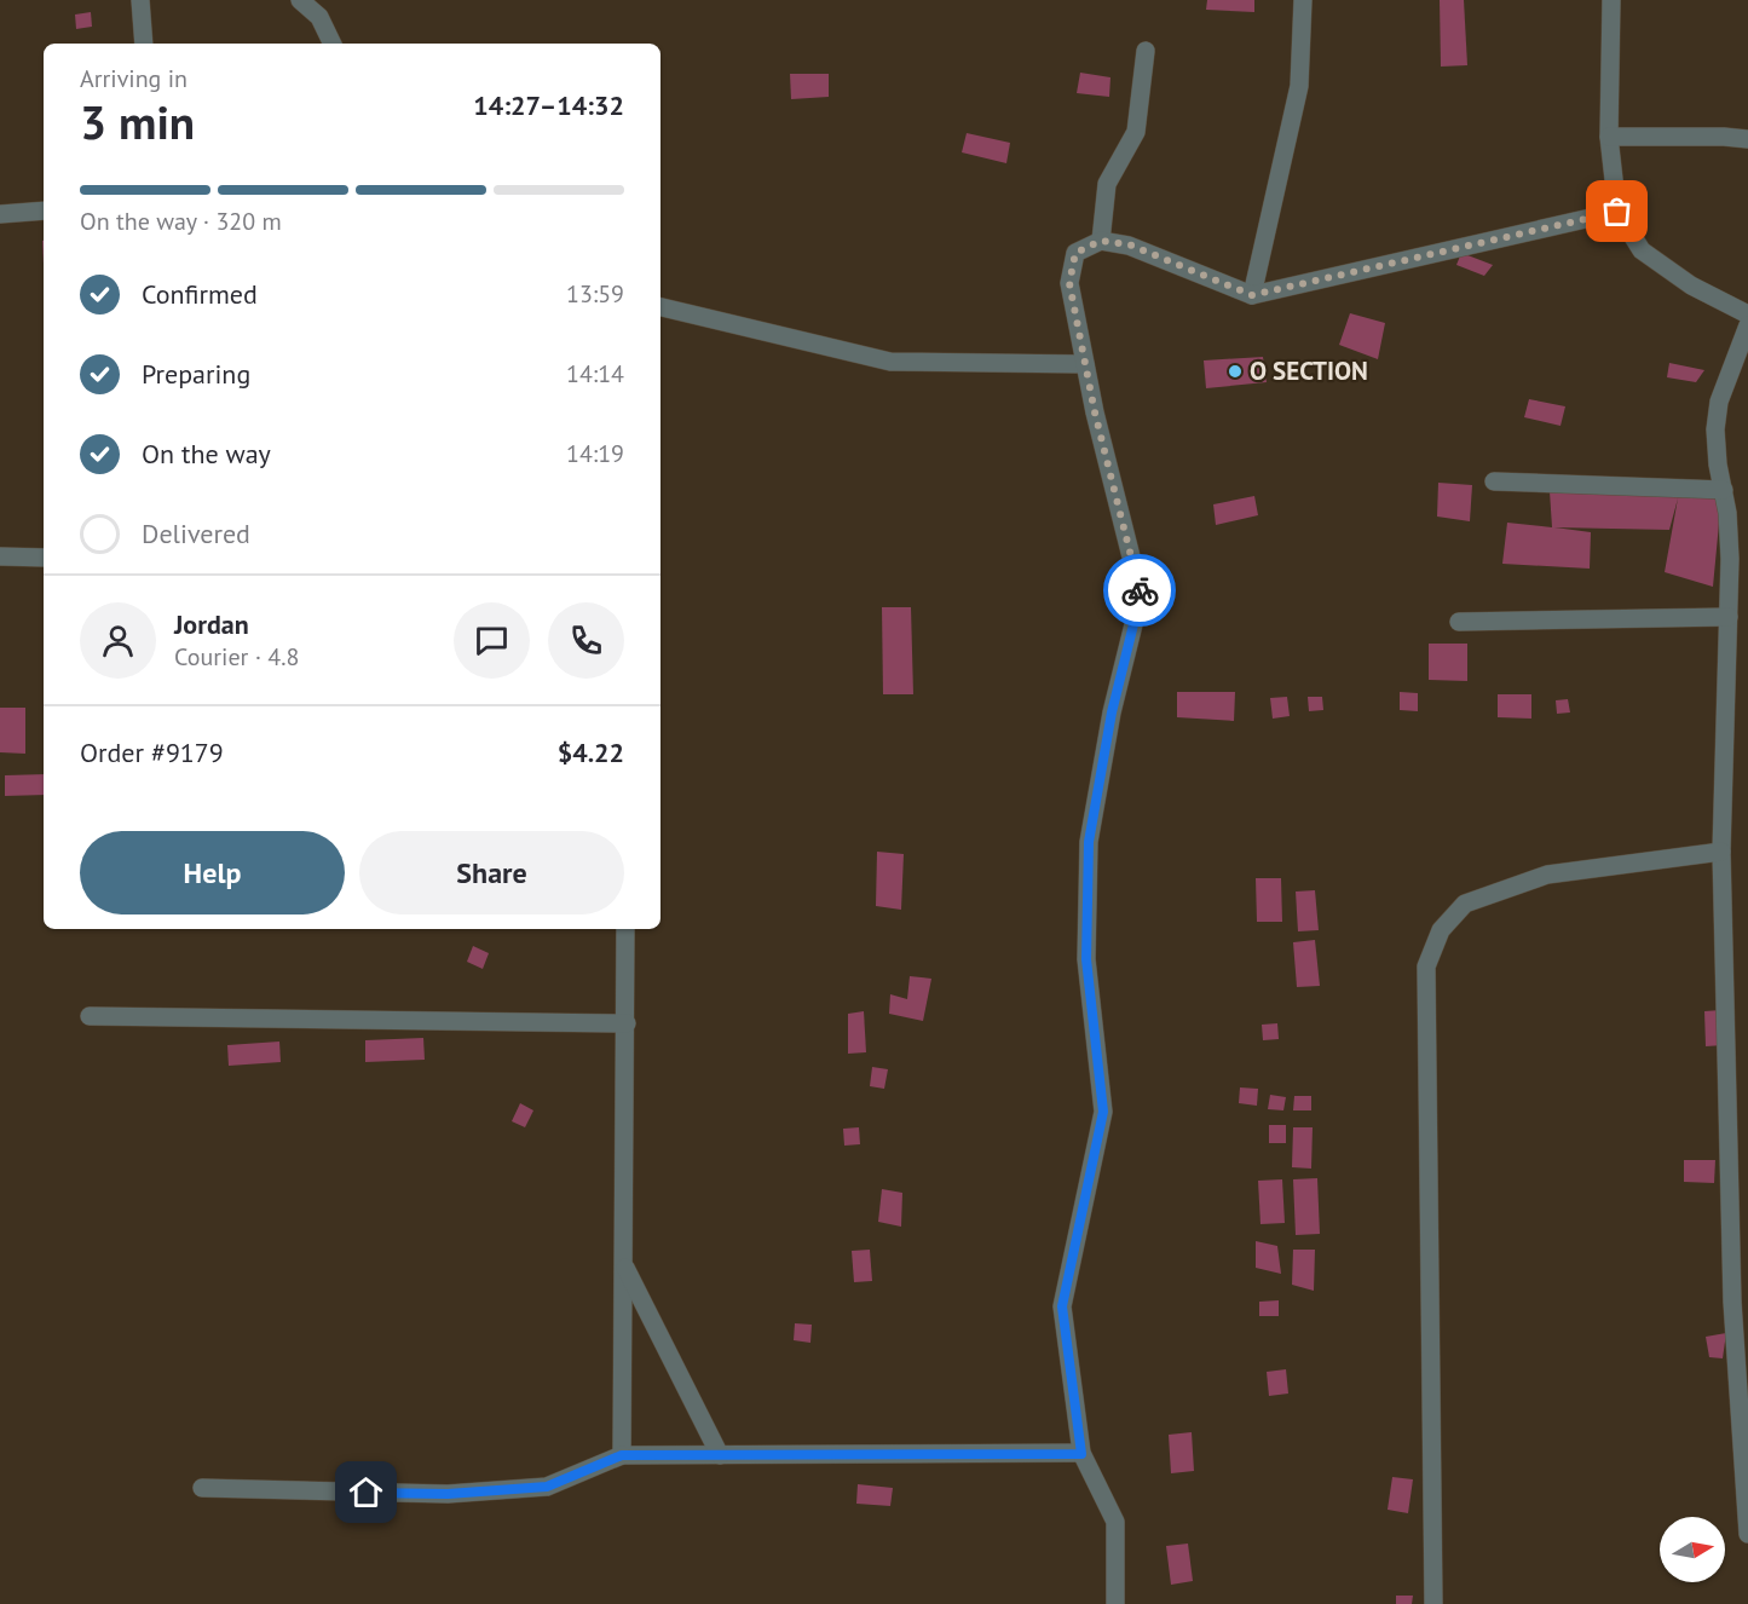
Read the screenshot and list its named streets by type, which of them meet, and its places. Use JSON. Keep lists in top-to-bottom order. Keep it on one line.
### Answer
{"places":["O SECTION"],"north":"right","page":{"heading":["3 min","Arriving in","14:27–14:32"],"panel":["Jordan","Courier · 4.8","Order #9179","$4.22"],"bar":"On the way · 320 m","list":[["Confirmed","13:59"],["Preparing","14:14"],["On the way","14:19"],"Delivered"],"buttons":["Help","Share"]}}
